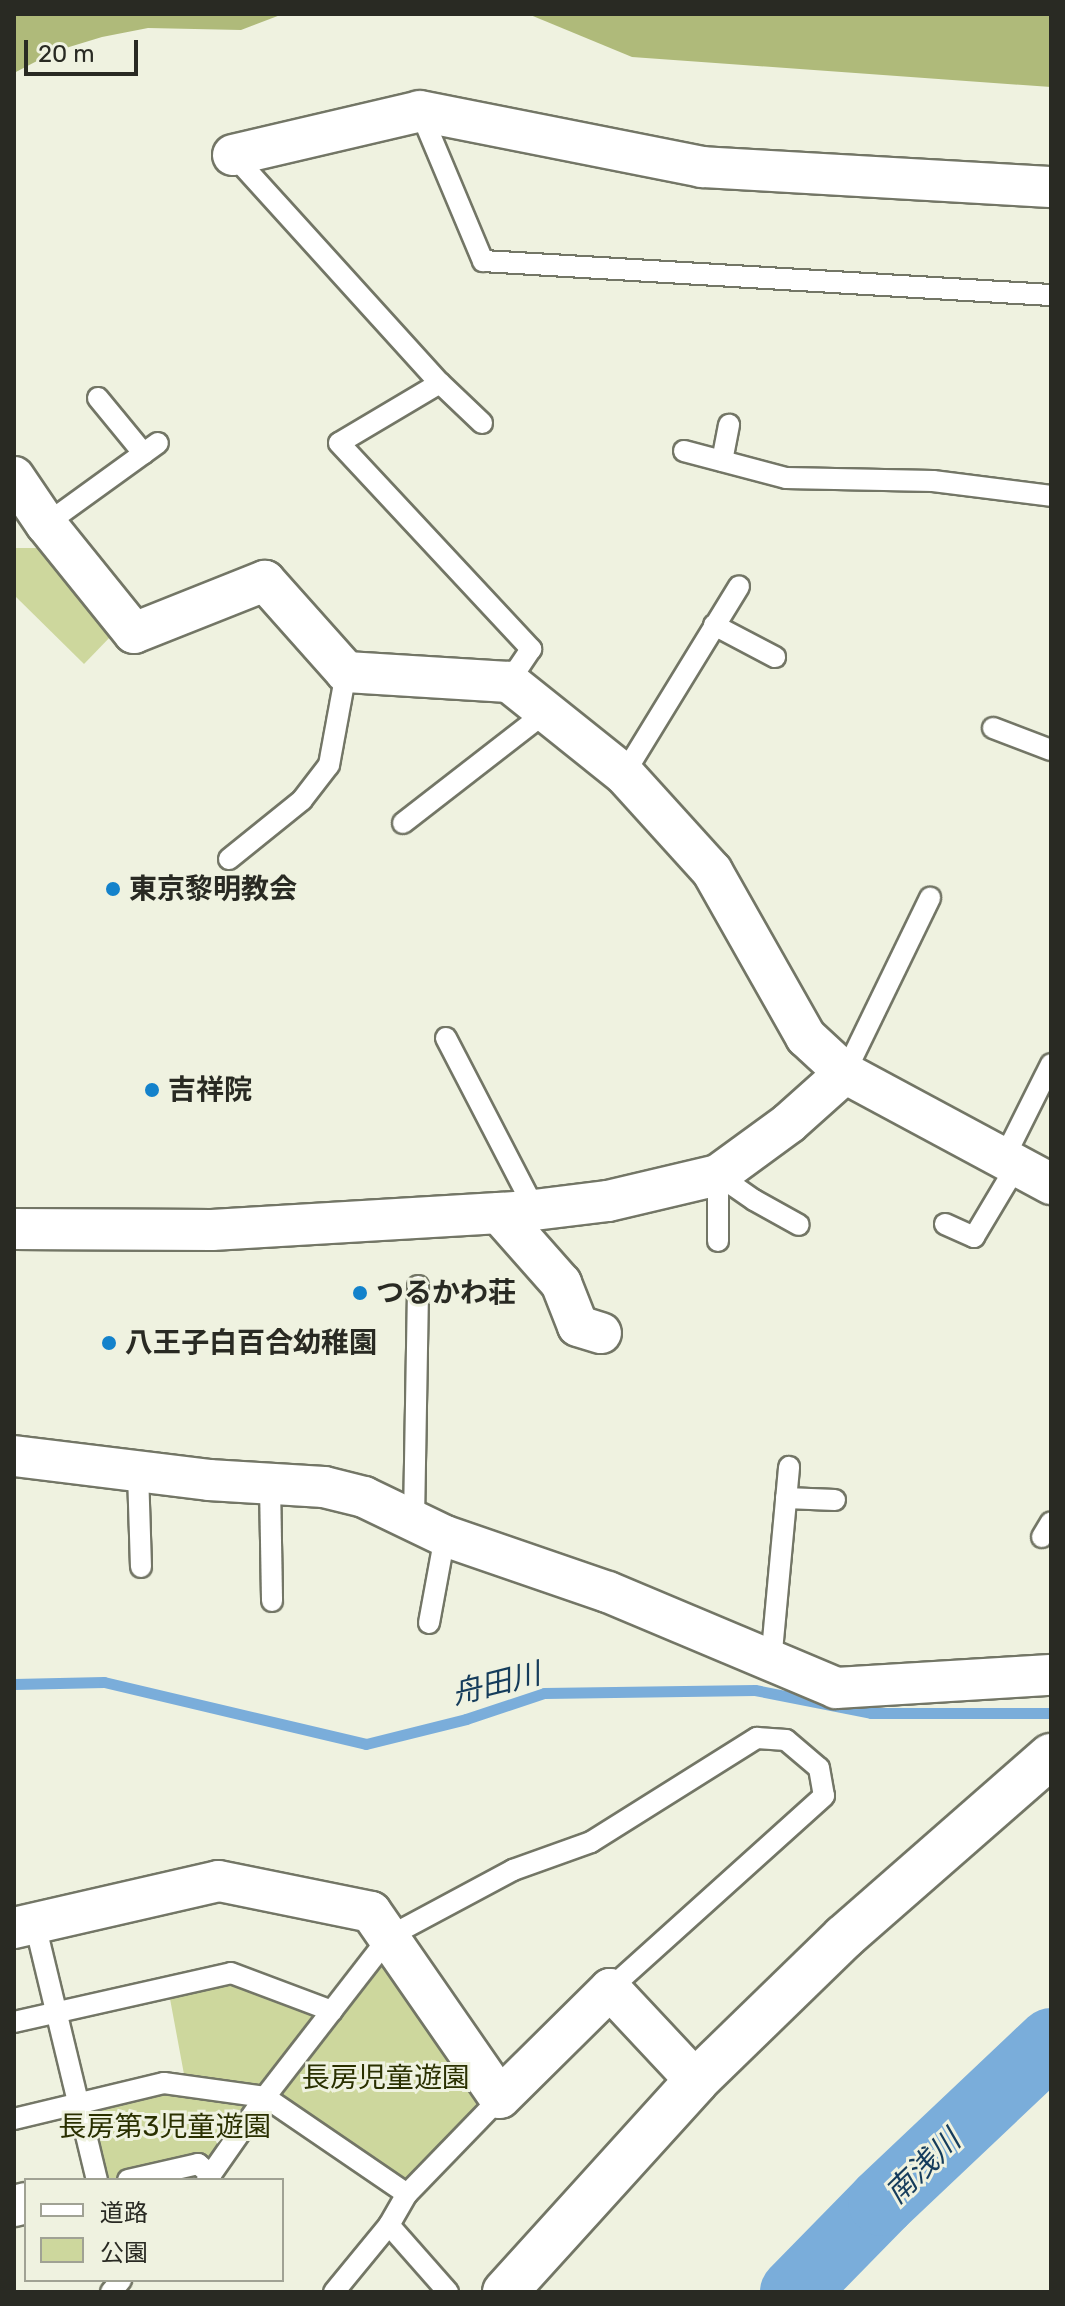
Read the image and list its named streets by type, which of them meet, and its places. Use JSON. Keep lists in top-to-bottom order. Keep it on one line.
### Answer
{"water":["舟田川","南浅川"],"parks":["長房児童遊園","長房第3児童遊園"],"places":["東京黎明教会","吉祥院","つるかわ荘","八王子白百合幼稚園"],"legend":["道路","公園"],"scale_bar":"20 m"}
